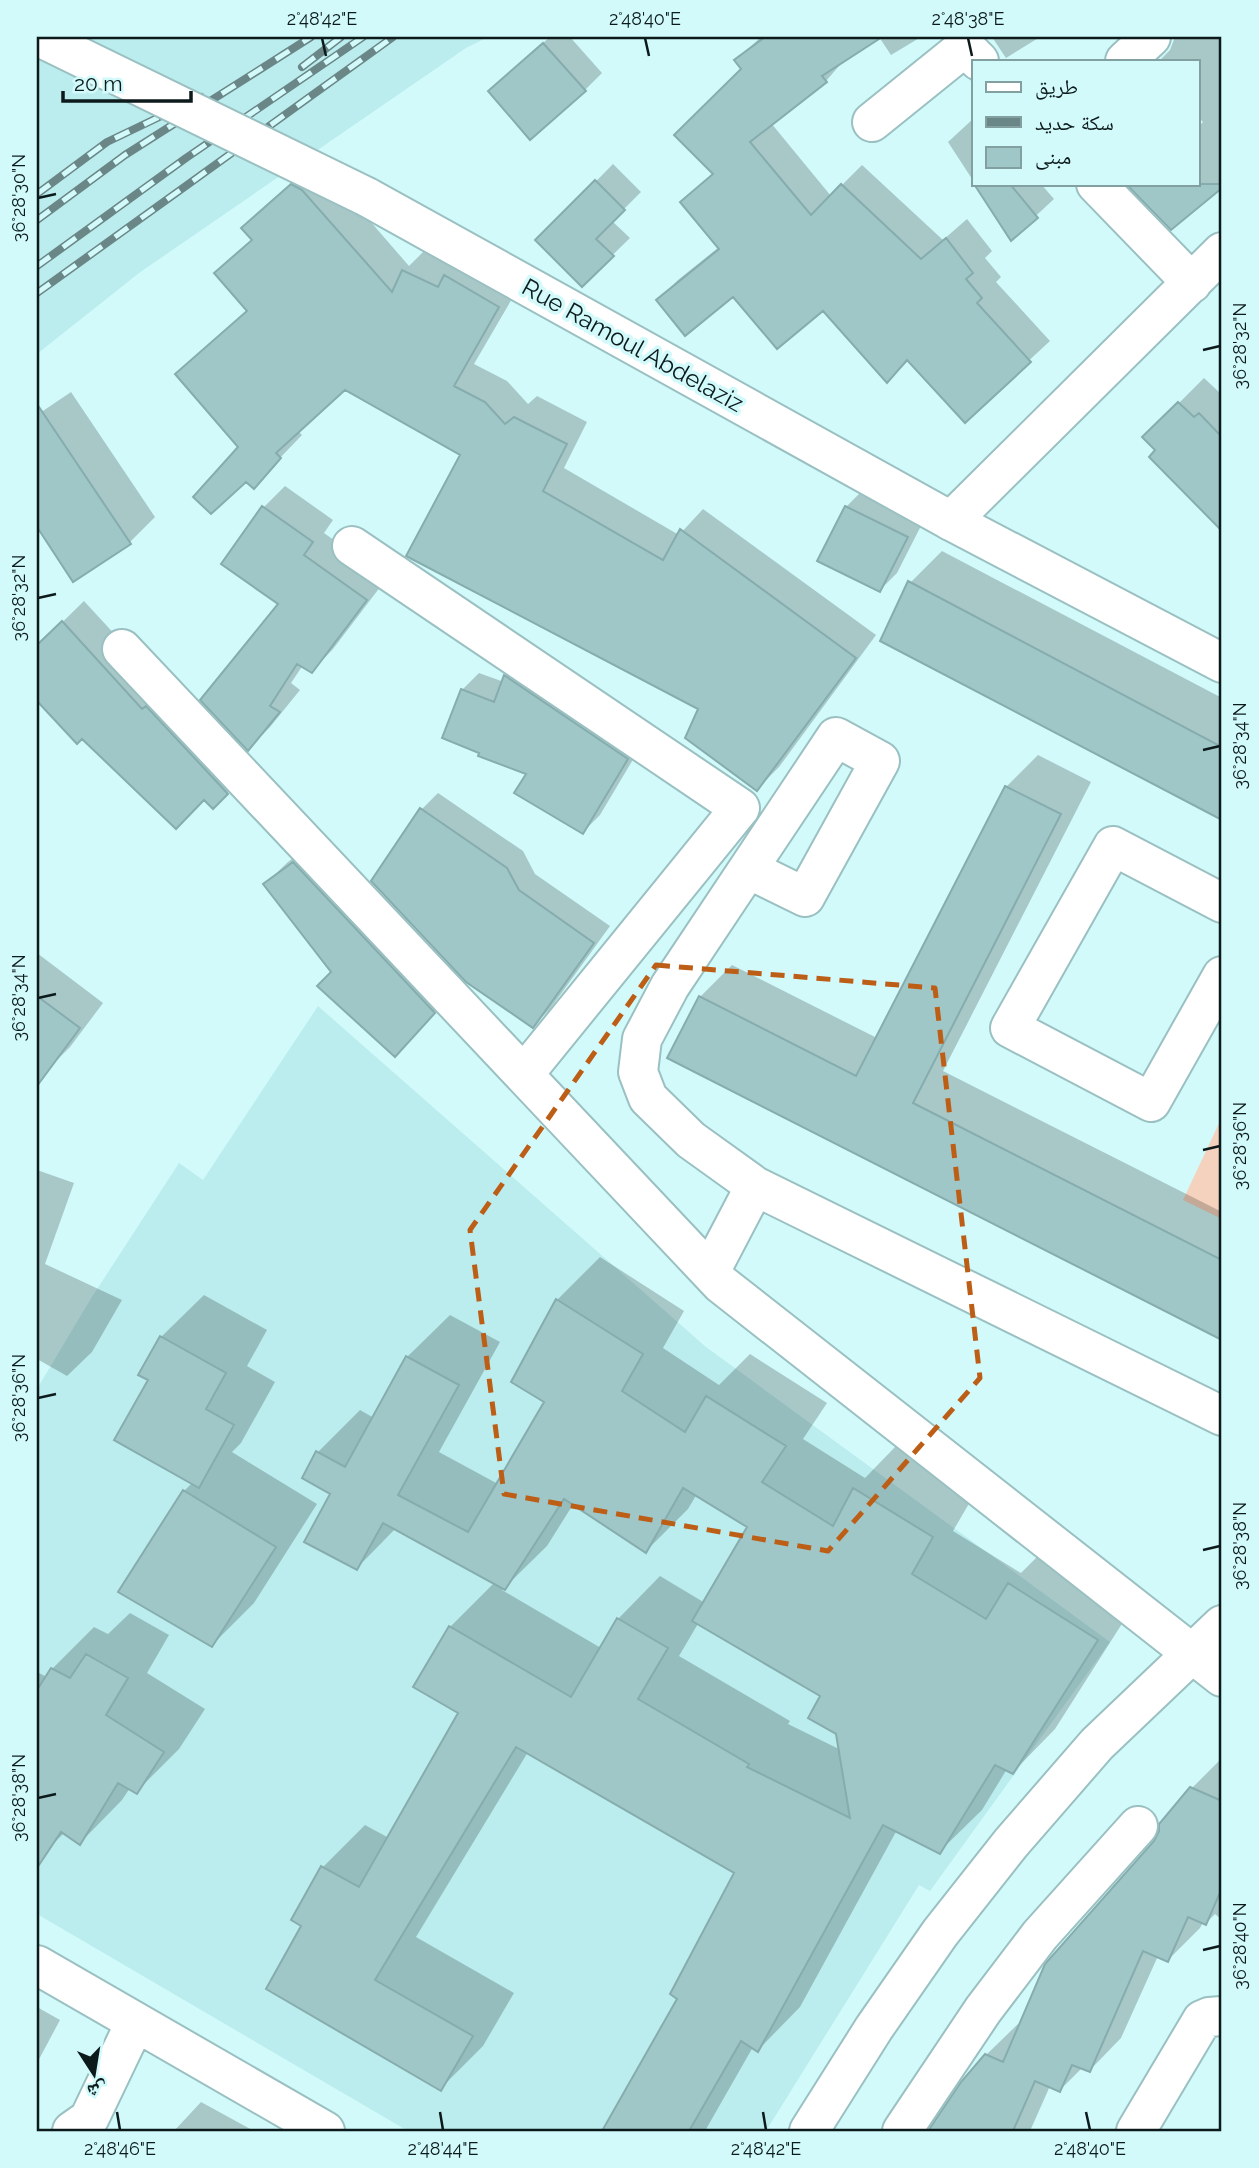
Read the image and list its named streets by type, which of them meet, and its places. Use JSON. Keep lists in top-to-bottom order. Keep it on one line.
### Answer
{"streets":{"street":["Rue Ramoul Abdelaziz"]},"legend":["طريق","سكة حديد","مبنى"],"scale_bar":"20 m","north":"bottom","coordinates":["2°48'42\"E","2°48'40\"E","2°48'38\"E","36°28'30\"N","36°28'32\"N","36°28'34\"N","36°28'36\"N","36°28'38\"N","36°28'40\"N","2°48'46\"E","2°48'44\"E"]}
